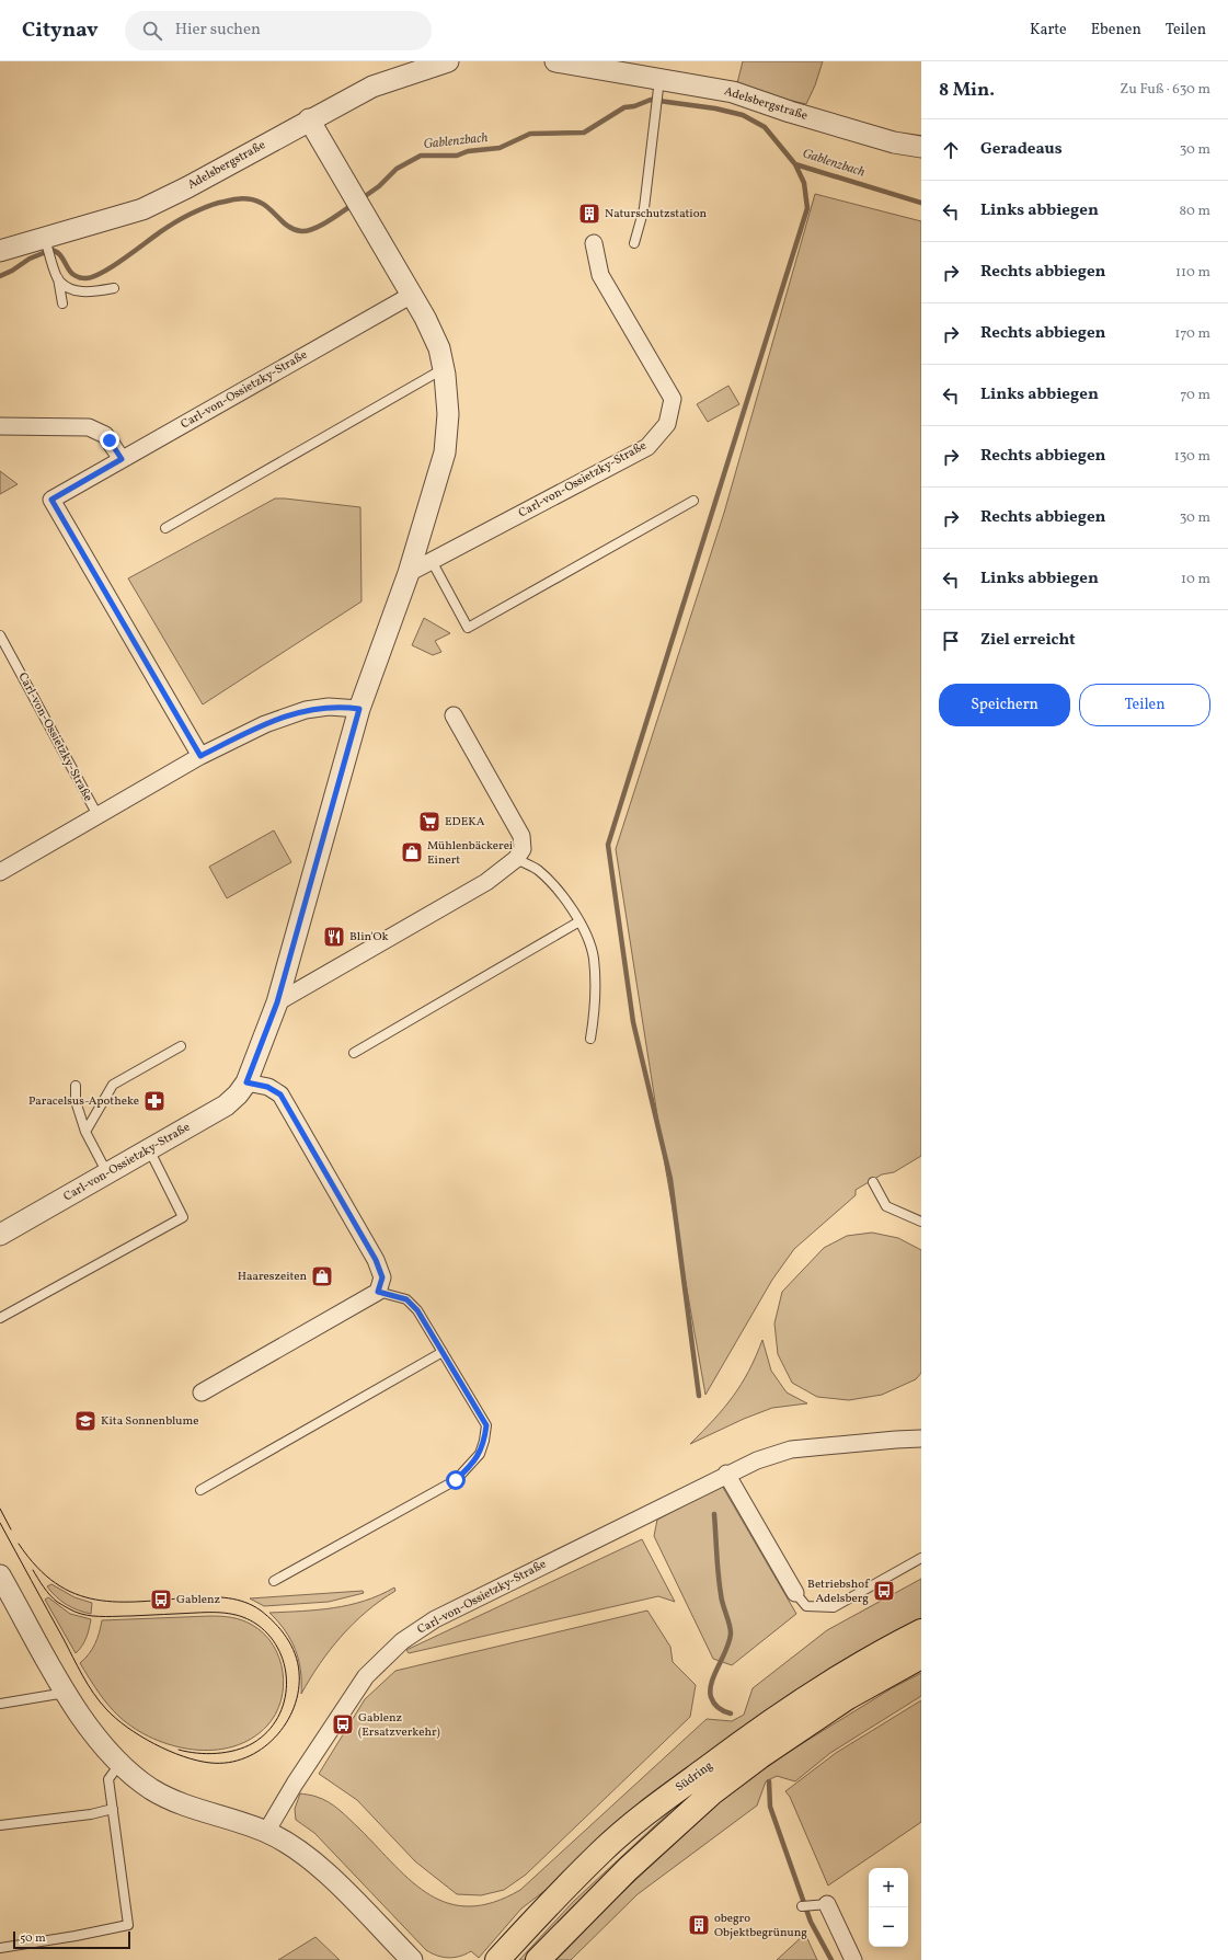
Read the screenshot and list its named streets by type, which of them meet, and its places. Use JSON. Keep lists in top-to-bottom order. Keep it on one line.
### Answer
{"streets":{"main road":["Südring"],"street":["Adelsbergstraße","Carl-von-Ossietzky-Straße"]},"crossings":[["Adelsbergstraße","Carl-von-Ossietzky-Straße"]],"water":["Gablenzbach"],"places":{"building":["Naturschutzstation","obegro Objektbegrünung"],"supermarket":["EDEKA"],"shop":["Mühlenbäckerei Einert","Haareszeiten"],"restaurant":["Blin'Ok"],"pharmacy":["Paracelsus-Apotheke"],"school or university":["Kita Sonnenblume"],"bus stop":["Betriebshof Adelsberg","Gablenz","Gablenz (Ersatzverkehr)"]},"scale_bar":"50 m","page":{"header":"Citynav","search":"Hier suchen","nav":["Karte","Ebenen","Teilen"],"heading":["8 Min.","Zu Fuß · 630 m"],"list":[["Geradeaus","30 m"],["Links abbiegen","80 m"],["Rechts abbiegen","110 m"],["Rechts abbiegen","170 m"],["Links abbiegen","70 m"],["Rechts abbiegen","130 m"],["Rechts abbiegen","30 m"],["Links abbiegen","10 m"],"Ziel erreicht"],"buttons":["Speichern","Teilen"],"map_buttons":["+","−"],"scale":"50 m"}}
